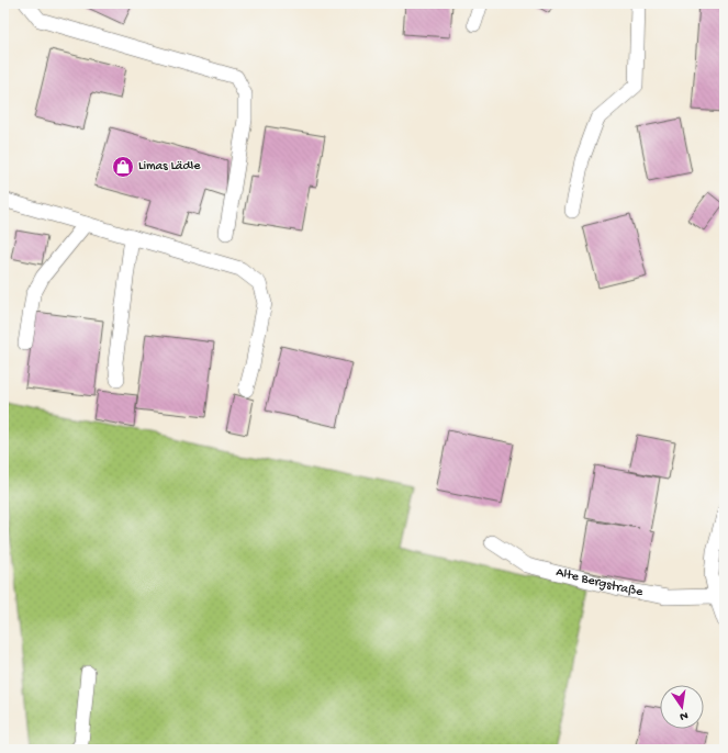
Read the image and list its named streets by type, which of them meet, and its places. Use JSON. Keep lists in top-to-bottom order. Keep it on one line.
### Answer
{"streets":{"lane":["Alte Bergstraße"]},"places":{"shop":["Limas Lädle"]},"north":"bottom"}
